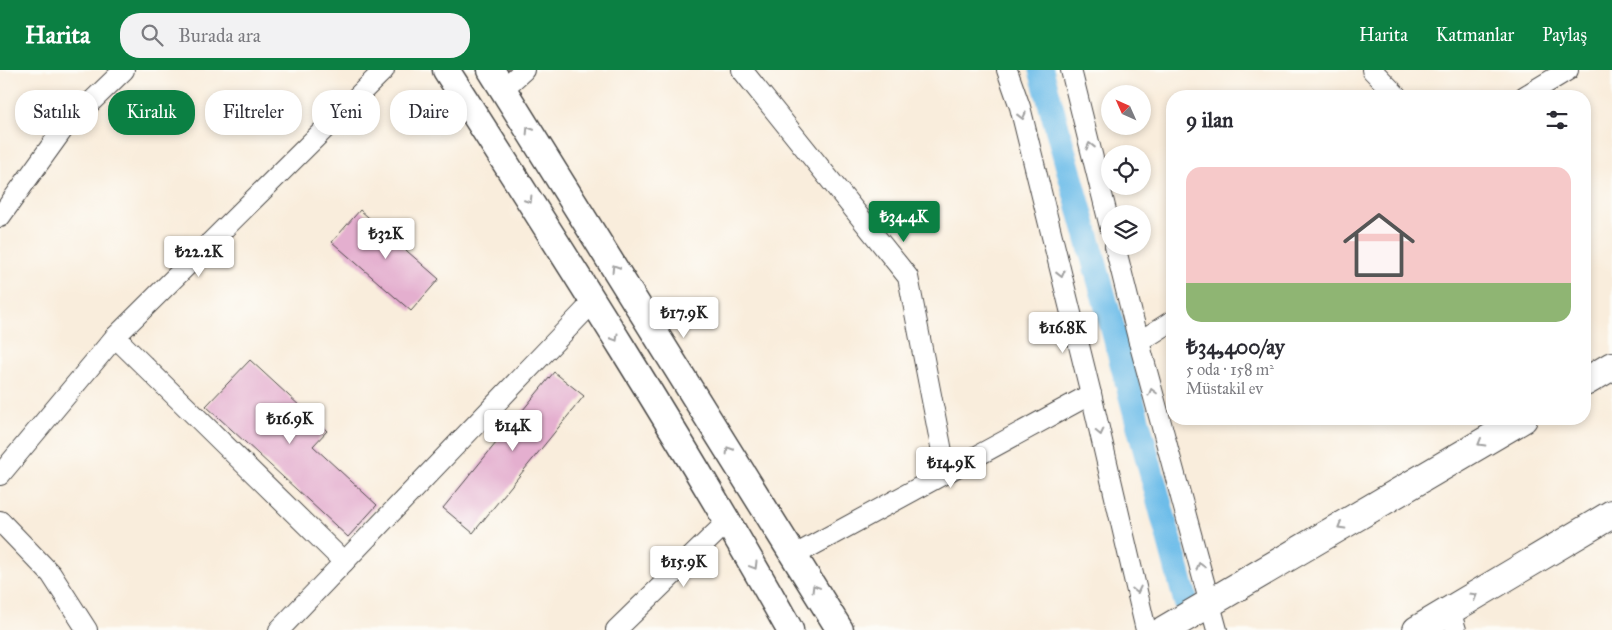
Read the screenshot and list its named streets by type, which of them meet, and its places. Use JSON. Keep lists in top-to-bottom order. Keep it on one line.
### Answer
{"north":"top left","page":{"header":"Harita","search":"Burada ara","nav":["Harita","Katmanlar","Paylaş"],"chip":["Satılık","Kiralık","Filtreler","Yeni","Daire"],"heading":"9 ilan","list":[{"name":"₺34,400/ay","note":"5 oda · 158 m² · Müstakil ev"}],"price":["₺34.4K","₺32K","₺22.2K","₺17.9K","₺16.8K","₺16.9K","₺14K","₺14.9K","₺15.9K"]}}
